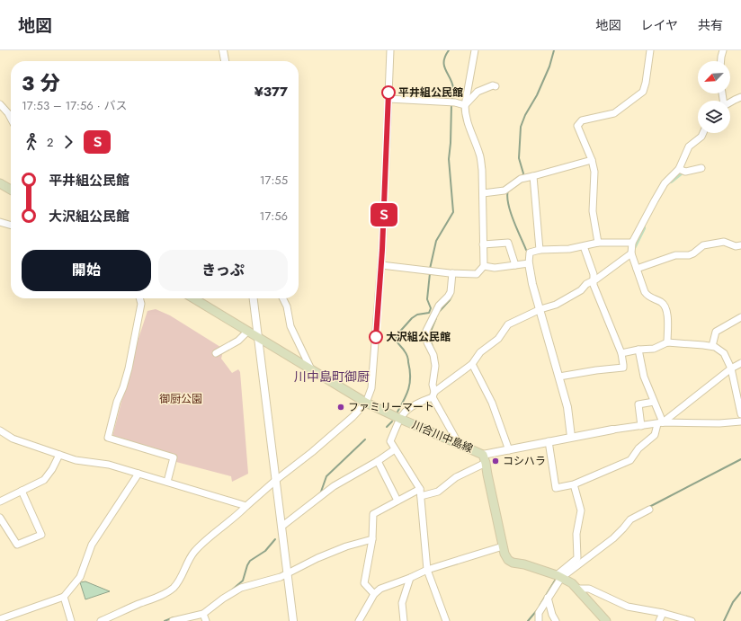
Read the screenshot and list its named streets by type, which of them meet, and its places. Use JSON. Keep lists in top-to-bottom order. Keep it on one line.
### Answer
{"streets":{"main road":["川合川中島線"]},"districts":["川中島町御厨"],"parks":["御厨公園"],"places":["平井組公民館","大沢組公民館","ファミリーマート","コシハラ"],"lines":["bus line Ｓ"],"north":"bottom left","page":{"header":"地図","nav":["地図","レイヤ","共有"],"on_map":"Ｓ","heading":["3 分","17:53 – 17:56 · バス","¥377"],"legs":["2","Ｓ"],"list":[{"name":"平井組公民館","value":"17:55"},{"name":"大沢組公民館","value":"17:56"}],"buttons":["開始","きっぷ"]}}
